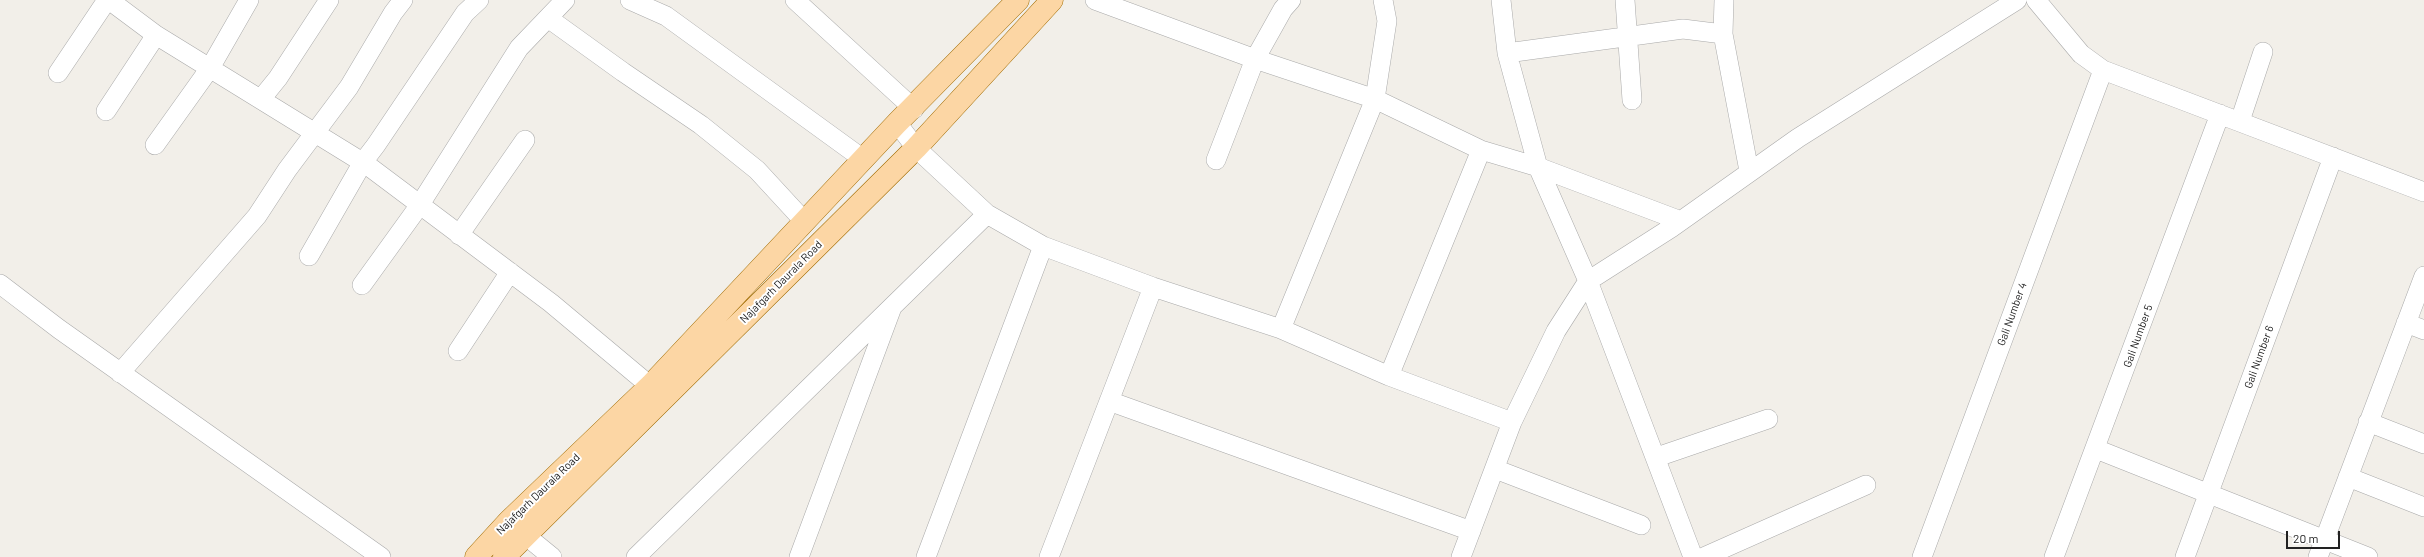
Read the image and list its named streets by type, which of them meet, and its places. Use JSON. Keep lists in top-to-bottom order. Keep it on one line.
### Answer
{"streets":{"main road":["Najafgarh Daurala Road"],"street":["Gali Number 4","Gali Number 5","Gali Number 6"]},"scale_bar":"20 m"}
